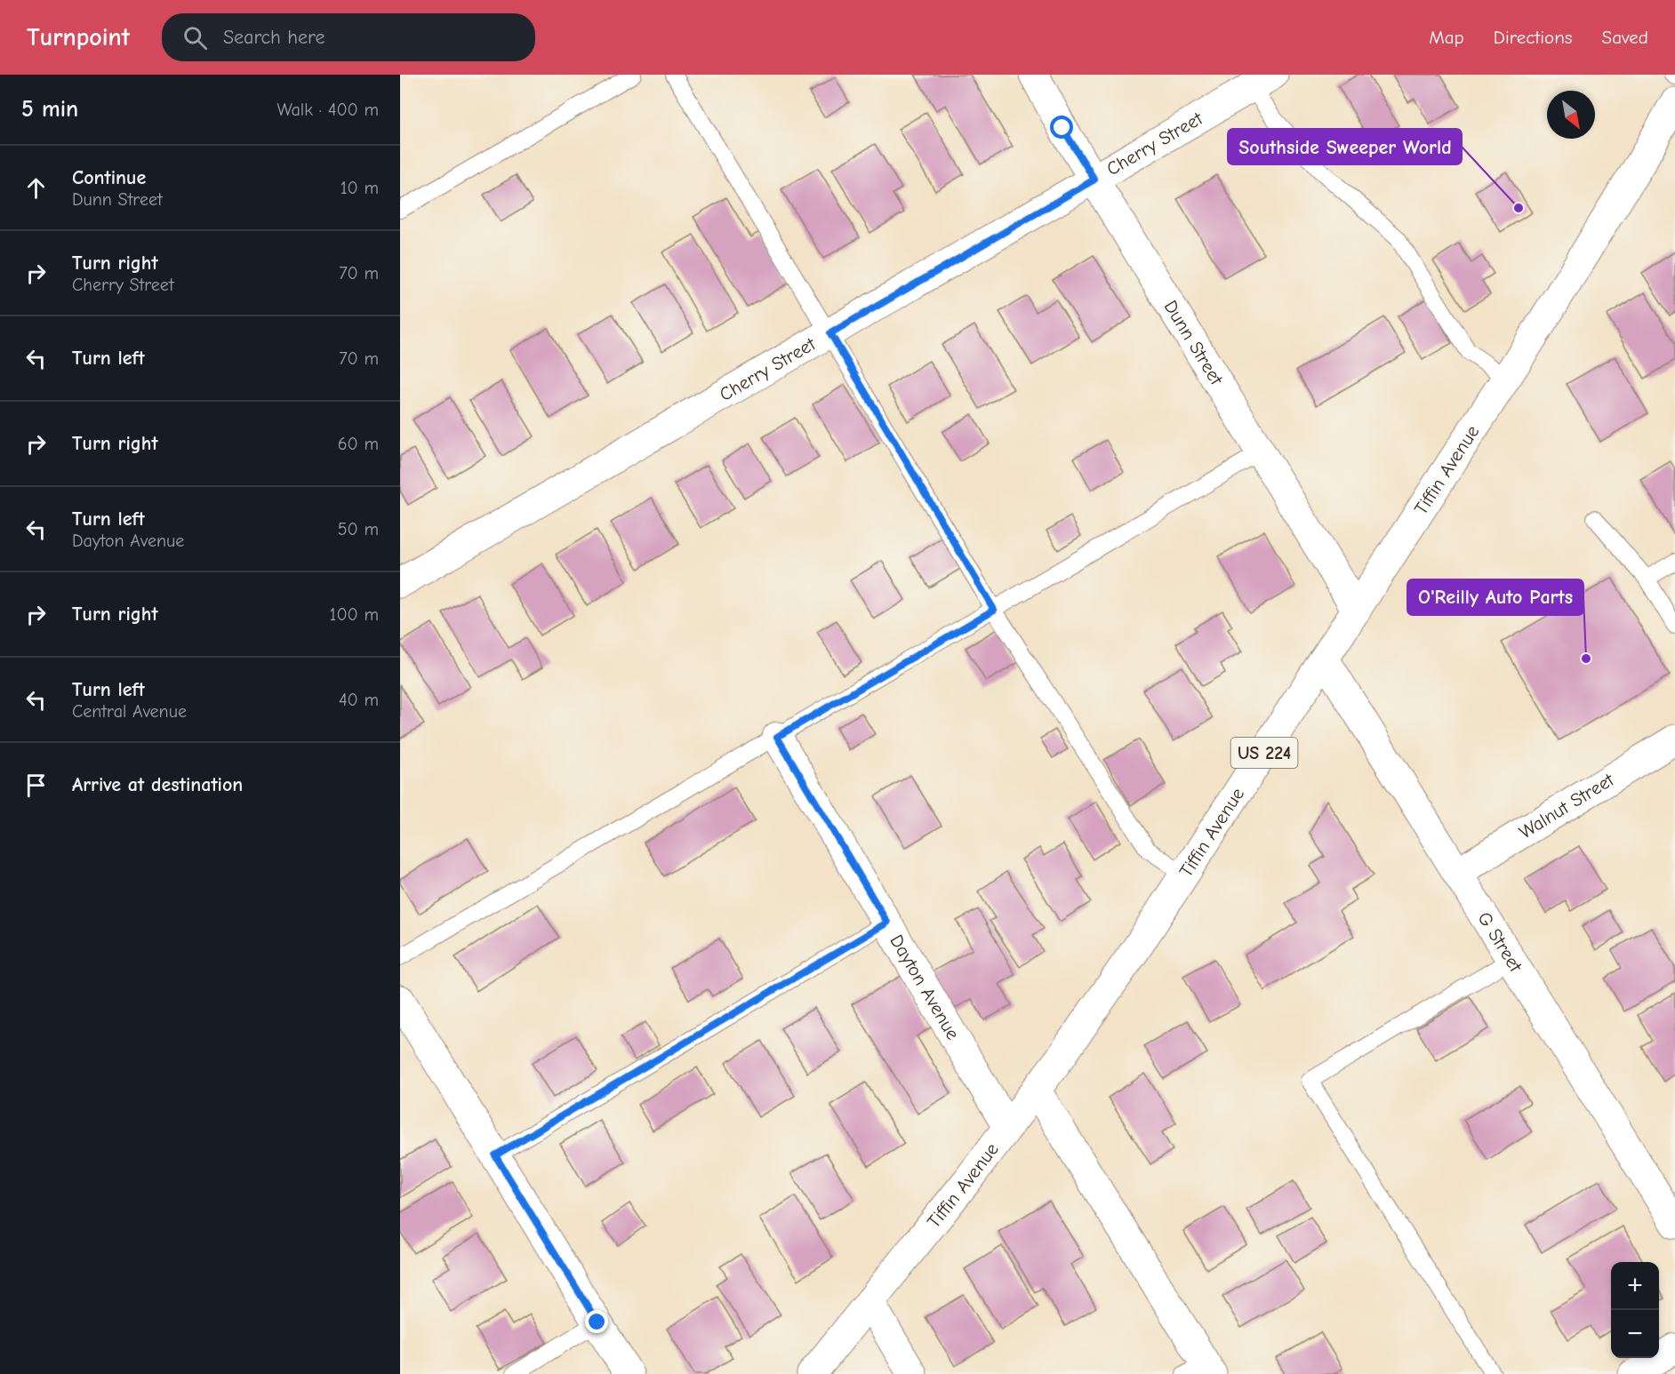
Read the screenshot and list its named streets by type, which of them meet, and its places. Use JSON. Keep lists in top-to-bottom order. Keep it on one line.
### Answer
{"streets":{"main road":["Cherry Street","Dunn Street","Tiffin Avenue","US 224","Walnut Street","G Street","Dayton Avenue"]},"crossings":[["Cherry Street","Dunn Street"],["Dunn Street","Tiffin Avenue"],["Tiffin Avenue","G Street"],["Tiffin Avenue","Dayton Avenue"],["Walnut Street","G Street"]],"places":["Southside Sweeper World","O'Reilly Auto Parts"],"north":"bottom right","page":{"header":"Turnpoint","search":"Search here","nav":["Map","Directions","Saved"],"heading":["5 min","Walk · 400 m"],"list":[["Continue","Dunn Street","10 m"],["Turn right","Cherry Street","70 m"],["Turn left","70 m"],["Turn right","60 m"],["Turn left","Dayton Avenue","50 m"],["Turn right","100 m"],["Turn left","Central Avenue","40 m"],"Arrive at destination"],"map_buttons":["+","−"]}}
